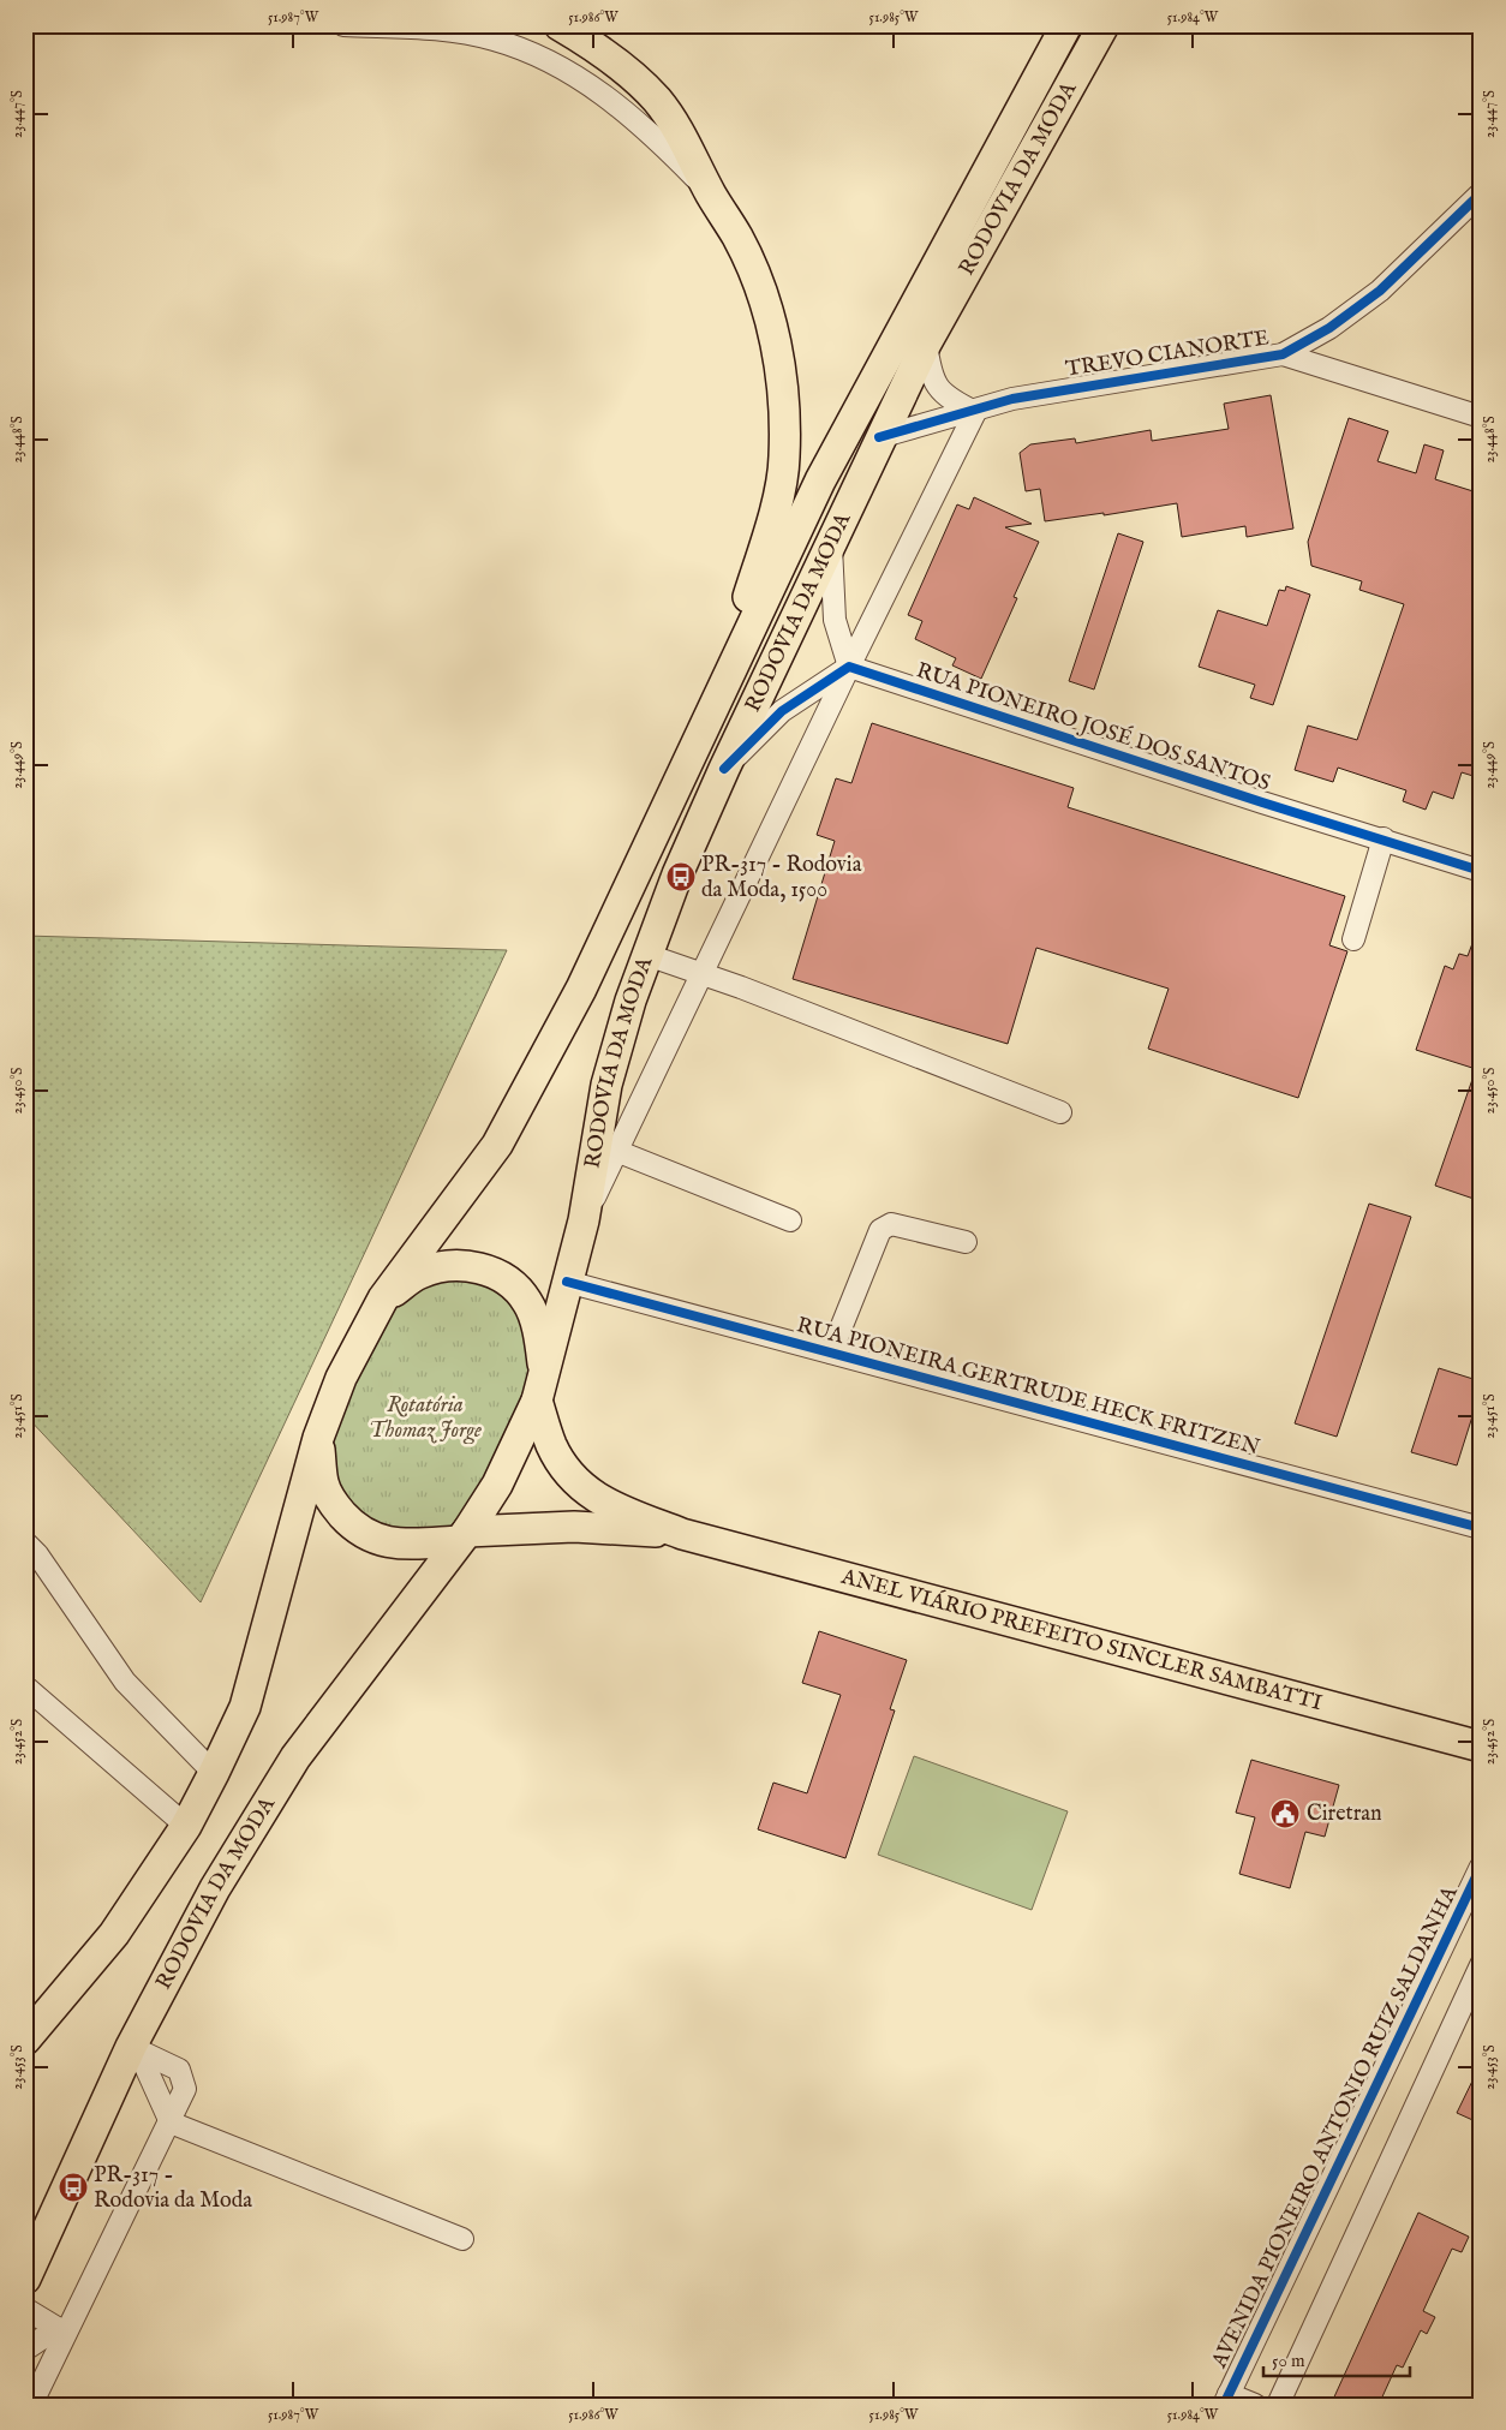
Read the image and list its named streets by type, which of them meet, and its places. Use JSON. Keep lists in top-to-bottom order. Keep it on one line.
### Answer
{"streets":{"highway":["RODOVIA DA MODA","ANEL VIÁRIO PREFEITO SINCLER SAMBATTI"],"street":["TREVO CIANORTE","RUA PIONEIRO JOSÉ DOS SANTOS","RUA PIONEIRA GERTRUDE HECK FRITZEN","AVENIDA PIONEIRO ANTONIO RUIZ SALDANHA"]},"crossings":[["RODOVIA DA MODA","TREVO CIANORTE"],["RODOVIA DA MODA","RUA PIONEIRA GERTRUDE HECK FRITZEN"],["RODOVIA DA MODA","ANEL VIÁRIO PREFEITO SINCLER SAMBATTI"]],"parks":["Rotatória Thomaz Jorge"],"places":{"bus stop":["PR-317 - Rodovia da Moda, 1500","PR-317 - Rodovia da Moda"],"public building":["Ciretran"]},"scale_bar":"50 m","coordinates":["51.987°W","51.986°W","51.985°W","51.984°W","23.447°S","23.448°S","23.449°S","23.450°S","23.451°S","23.452°S","23.453°S"]}
